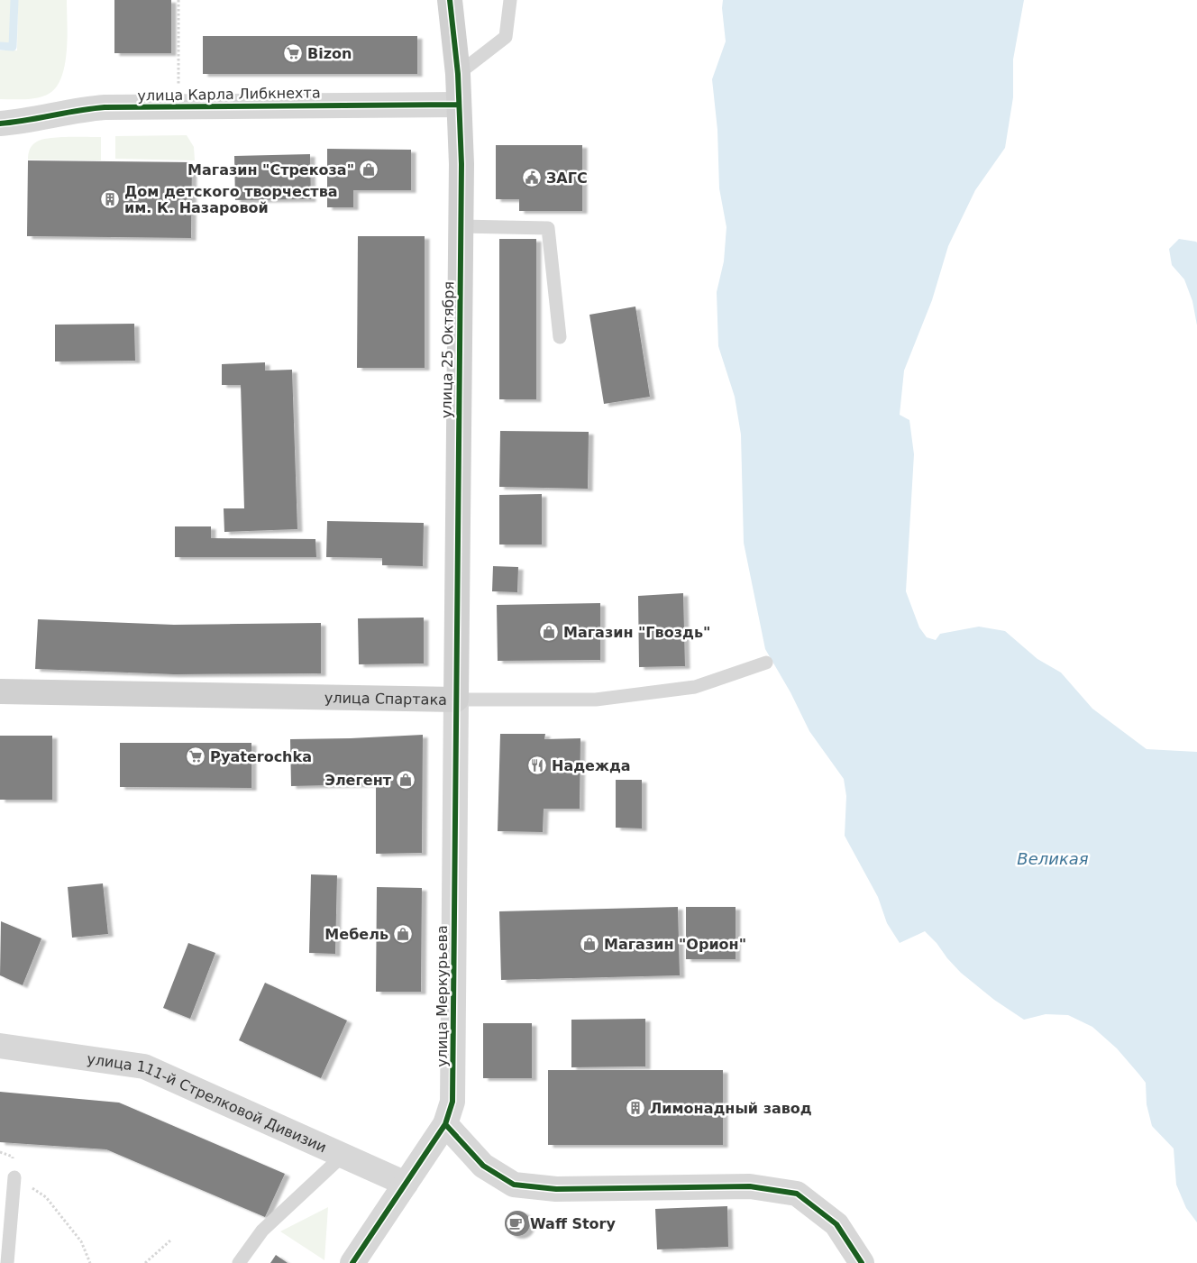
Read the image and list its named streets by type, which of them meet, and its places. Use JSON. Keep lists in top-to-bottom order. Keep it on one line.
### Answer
{"streets":{"street":["улица Карла Либкнехта","улица 25 Октября","улица Спартака","улица Меркурьева","улица 111-й Стрелковой Дивизии"]},"crossings":[["улица Карла Либкнехта","улица 25 Октября"],["улица 25 Октября","улица Спартака"],["улица 25 Октября","улица Меркурьева"],["улица Спартака","улица Меркурьева"],["улица Меркурьева","улица 111-й Стрелковой Дивизии"]],"water":["Великая"],"places":{"supermarket":["Bizon","Pyaterochka"],"shop":["Магазин \"Стрекоза\"","Магазин \"Гвоздь\"","Элегент","Мебель","Магазин \"Орион\""],"public building":["ЗАГС"],"building":["Дом детского творчества им. К. Назаровой","Лимонадный завод"],"restaurant":["Надежда"],"cafe":["Waff Story"]}}
